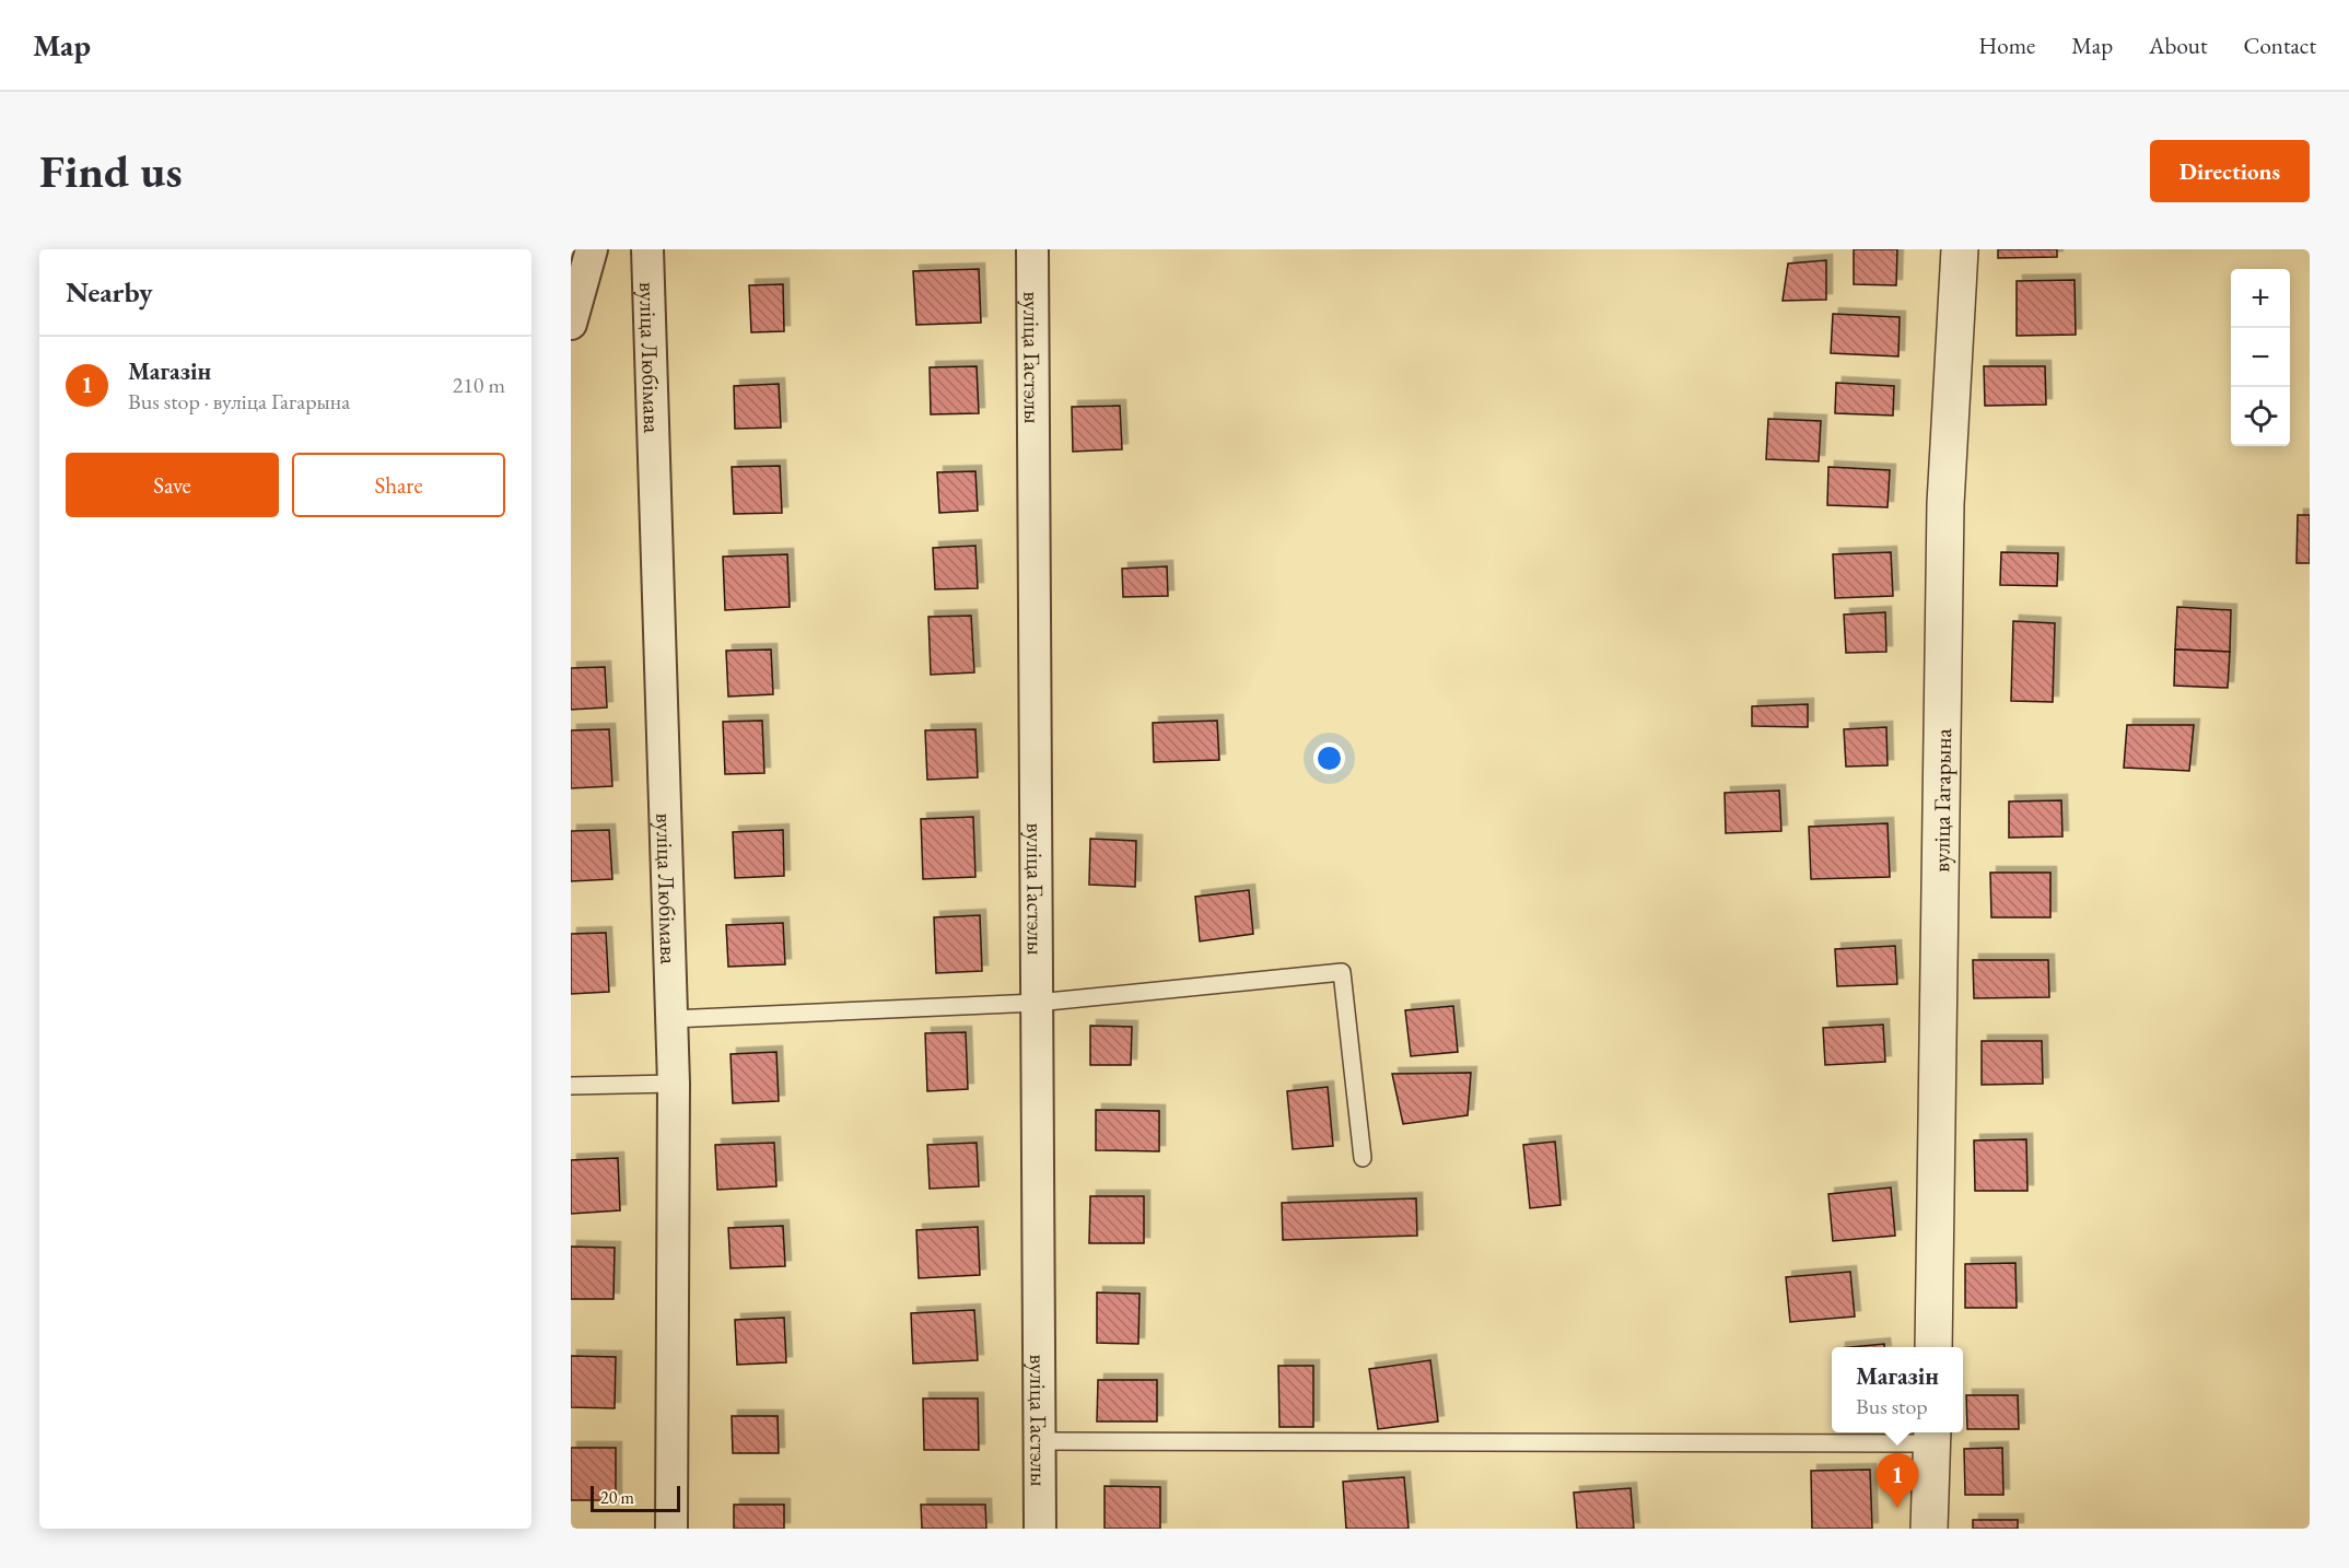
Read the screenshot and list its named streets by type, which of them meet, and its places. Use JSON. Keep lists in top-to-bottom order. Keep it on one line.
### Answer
{"streets":{"street":["вуліца Любімава","вуліца Гастэлы","вуліца Гагарына"]},"scale_bar":"20 m","page":{"header":"Map","nav":["Home","Map","About","Contact"],"buttons":["Directions",["Save","Share"]],"title":"Find us","heading":"Nearby","map_buttons":["+","−"],"list":[{"mark":"1","name":"Магазін","note":"Bus stop · вуліца Гагарына","value":"210 m"}],"popup":["Магазін","Bus stop"],"pins":"1","scale":"20 m"}}
